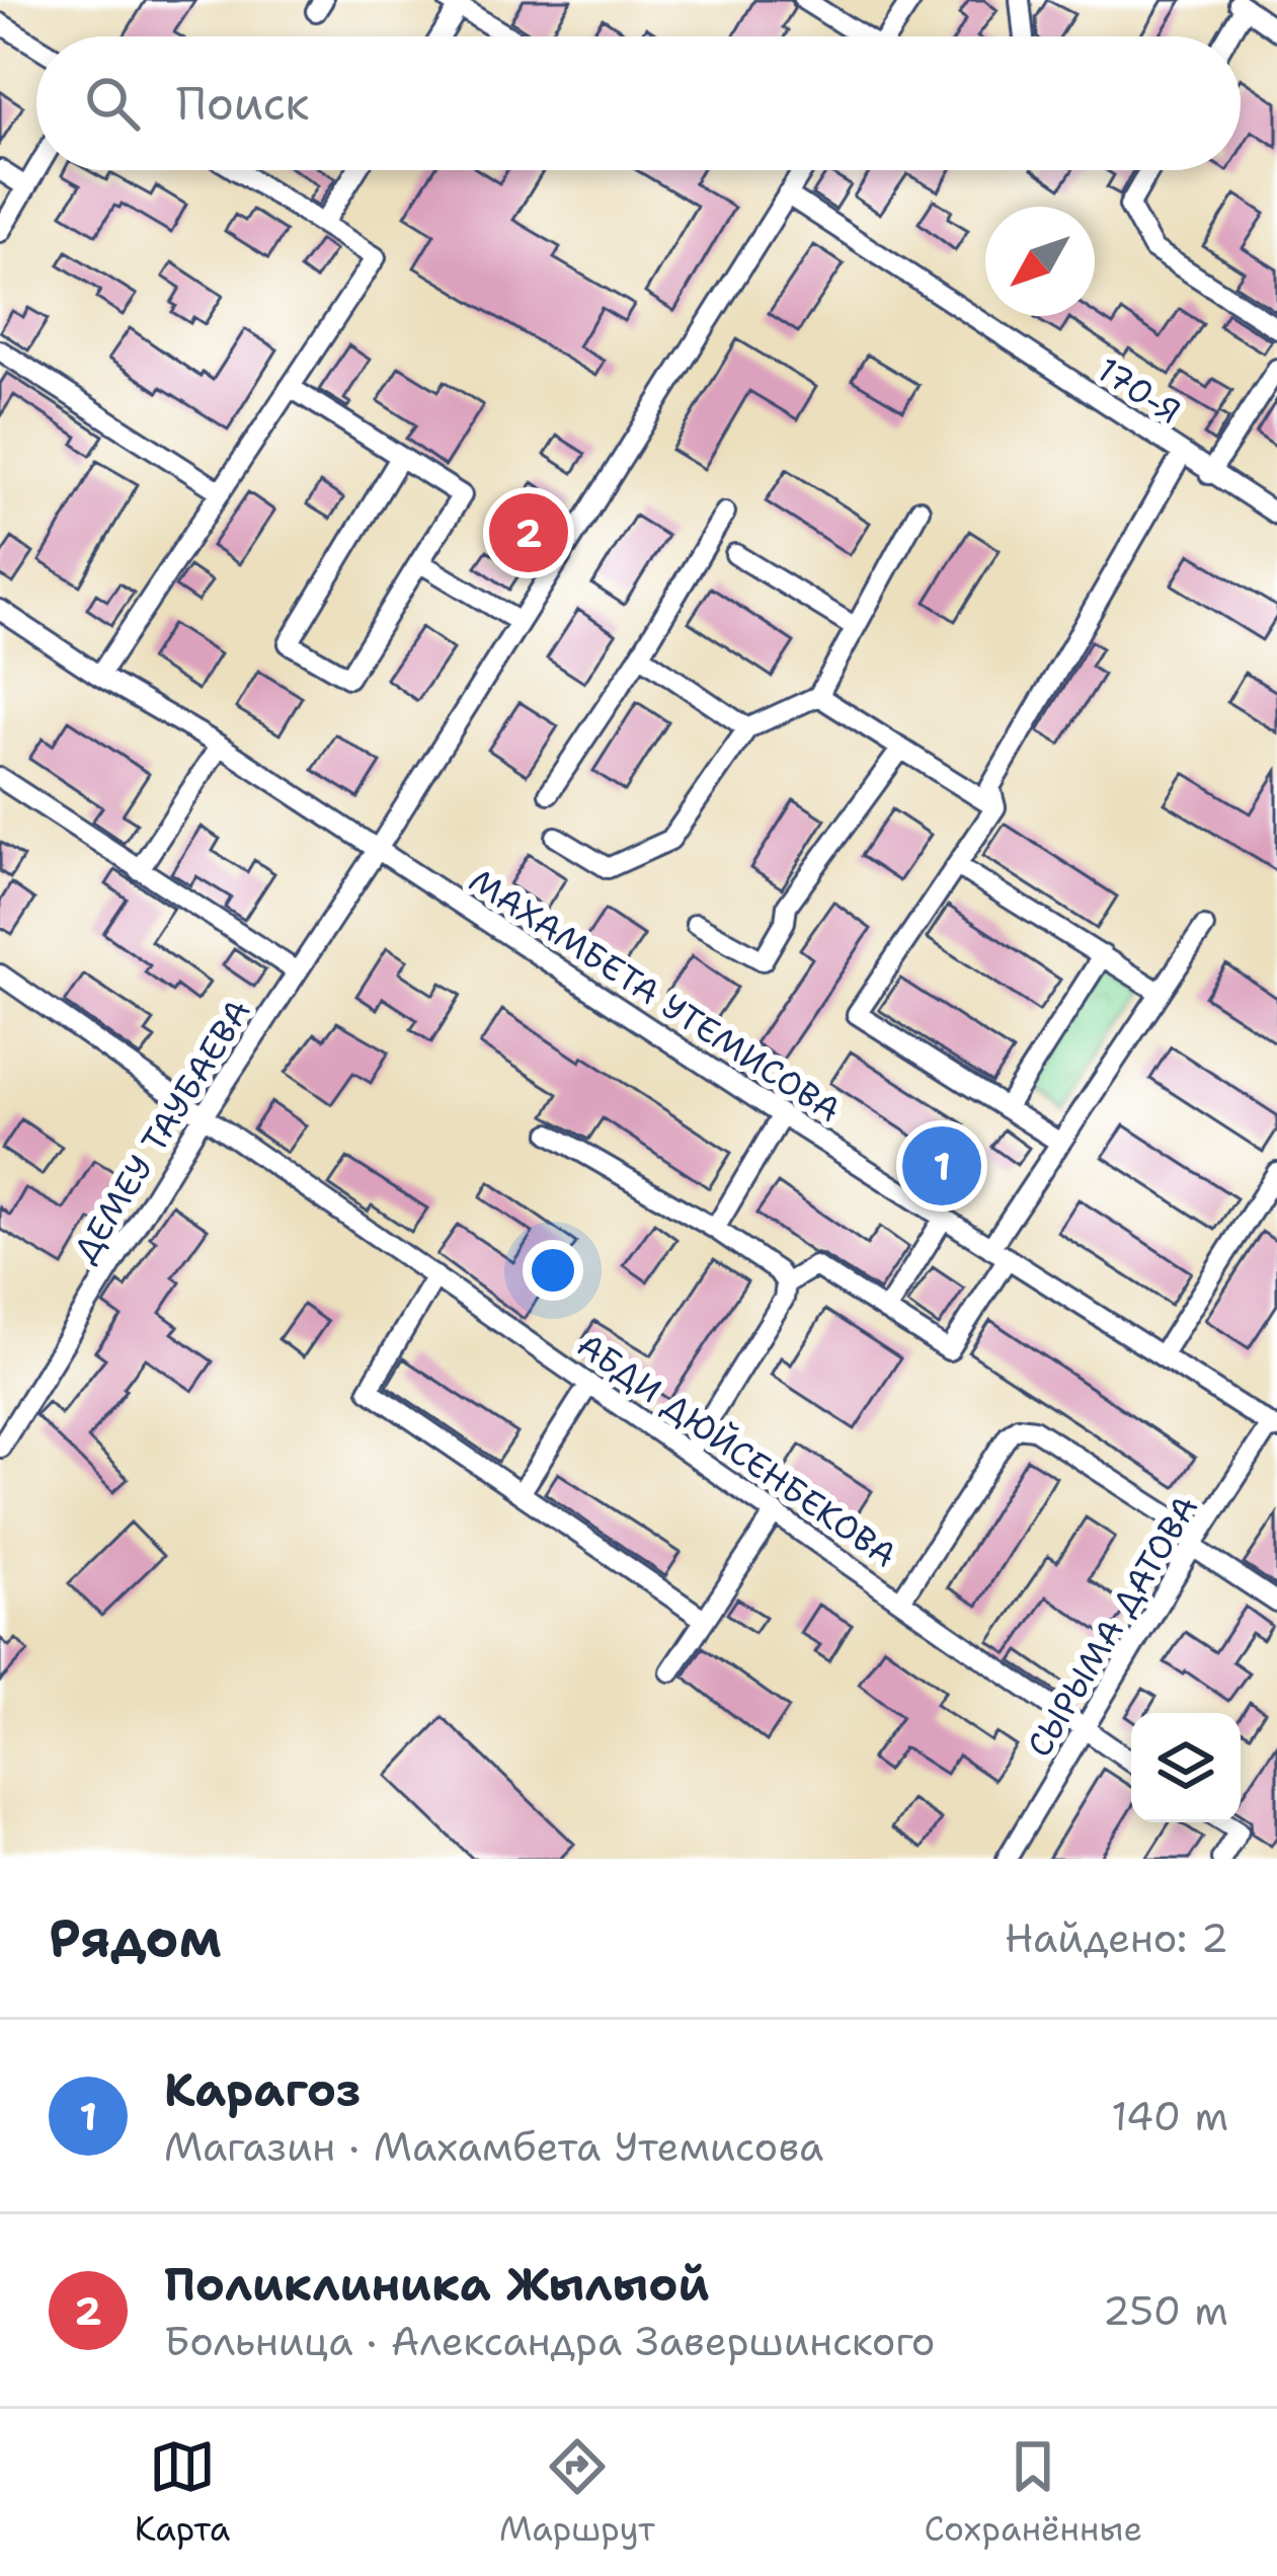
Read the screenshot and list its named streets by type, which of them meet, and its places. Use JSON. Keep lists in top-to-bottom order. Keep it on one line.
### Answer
{"streets":{"street":["170-Я","МАХАМБЕТА УТЕМИСОВА","ДЕМЕУ ТАУБАЕВА","АБДИ ДЮЙСЕНБЕКОВА","СЫРЫМА ДАТОВА"]},"crossings":[["170-Я","ДЕМЕУ ТАУБАЕВА"],["МАХАМБЕТА УТЕМИСОВА","ДЕМЕУ ТАУБАЕВА"],["МАХАМБЕТА УТЕМИСОВА","СЫРЫМА ДАТОВА"],["ДЕМЕУ ТАУБАЕВА","АБДИ ДЮЙСЕНБЕКОВА"],["АБДИ ДЮЙСЕНБЕКОВА","СЫРЫМА ДАТОВА"]],"north":"bottom left","page":{"search":"Поиск","pins":["2","1"],"heading":["Рядом","Найдено: 2"],"list":[{"mark":"1","name":"Карагоз","note":"Магазин · Махамбета Утемисова","value":"140 m"},{"mark":"2","name":"Поликлиника Жылыой","note":"Больница · Александра Завершинского","value":"250 m"}],"nav":["Карта","Маршрут","Сохранённые"]}}
